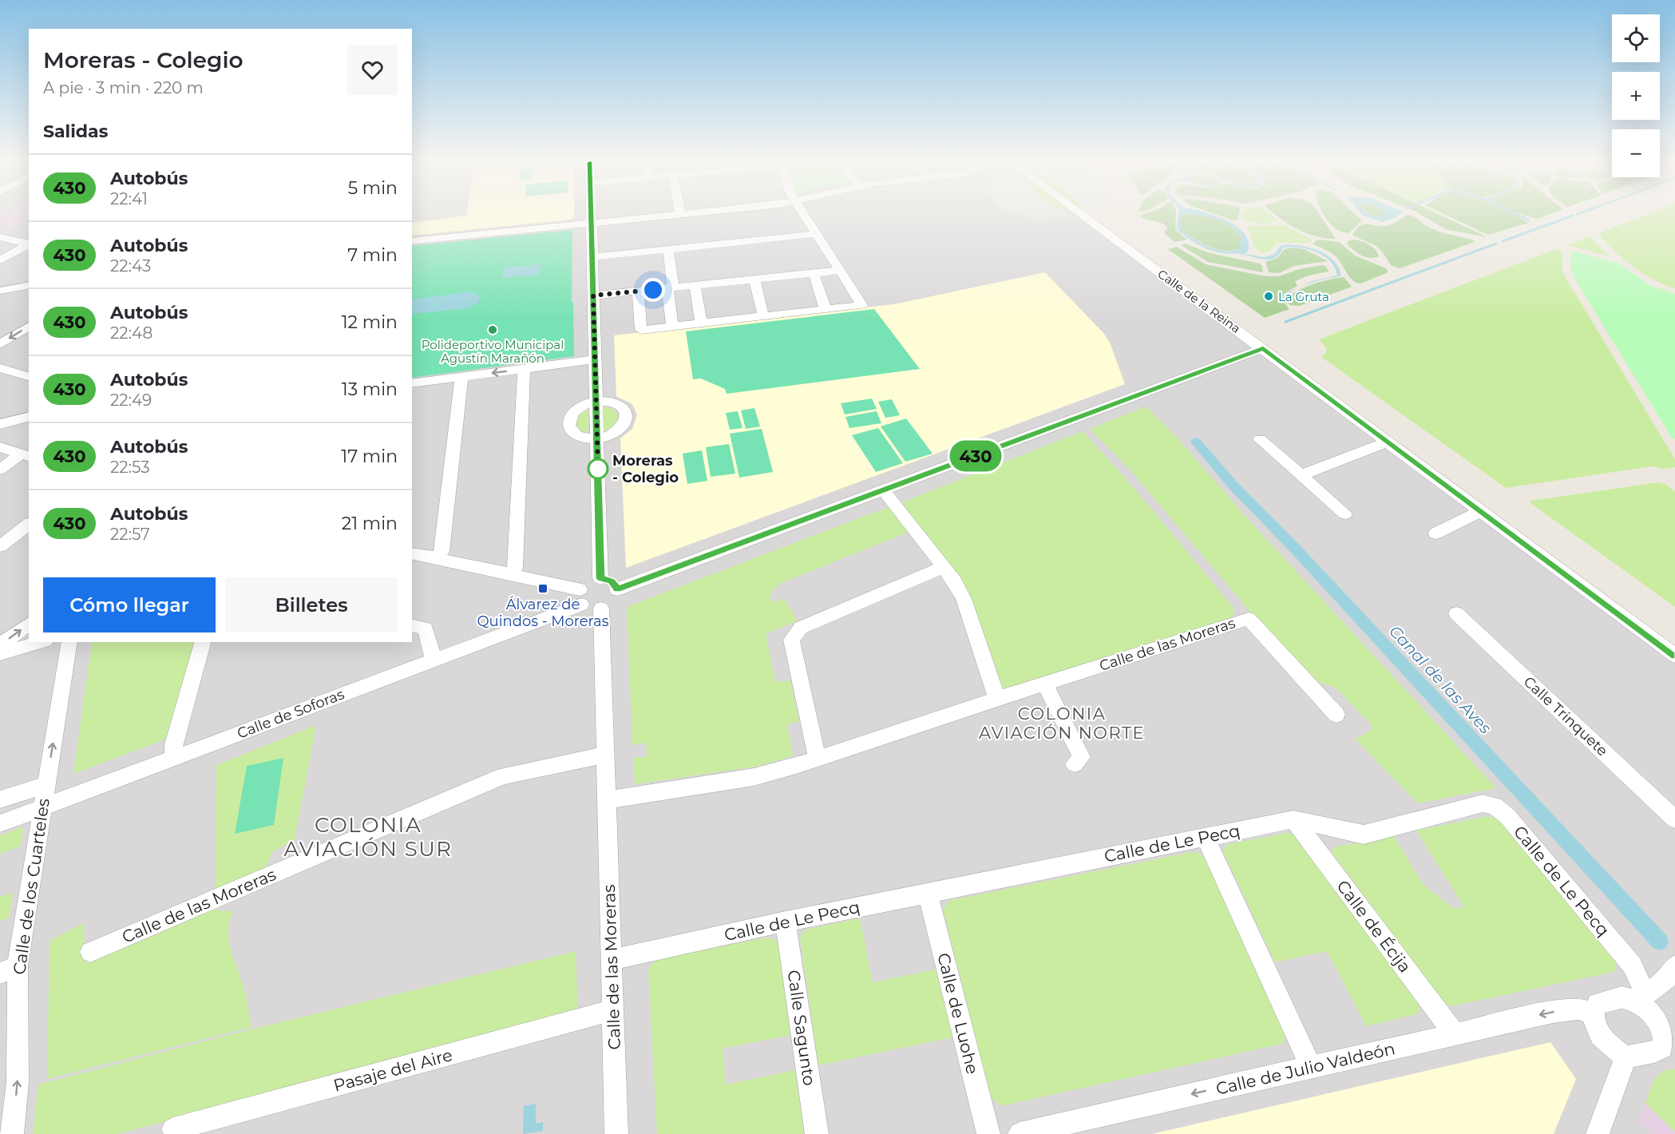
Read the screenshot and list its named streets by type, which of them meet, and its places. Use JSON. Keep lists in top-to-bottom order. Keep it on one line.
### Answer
{"streets":{"street":["Calle de la Reina","Calle de las Moreras","Calle de Soforas","Calle Trinquete","Calle de Le Pecq","Calle de los Cuarteles","Calle de Écija","Calle de Luohe","Calle Sagunto","Calle de Julio Valdeón","Pasaje del Aire"]},"crossings":[["Calle de las Moreras","Calle de Soforas"],["Calle de las Moreras","Calle de Le Pecq"],["Calle de las Moreras","Pasaje del Aire"],["Calle de Soforas","Calle de los Cuarteles"],["Calle de Le Pecq","Calle de Écija"],["Calle de Le Pecq","Calle de Luohe"],["Calle de Le Pecq","Calle Sagunto"],["Calle de Le Pecq","Calle de Julio Valdeón"],["Calle de Écija","Calle de Julio Valdeón"]],"one_way":["Calle de Julio Valdeón"],"districts":["COLONIA AVIACIÓN NORTE","COLONIA AVIACIÓN SUR"],"water":["Canal de las Aves"],"places":{"other":["La Gruta","Polideportivo Municipal Agustín Marañón","Moreras - Colegio"],"transit":["Álvarez de Quindos - Moreras"]},"lines":["bus line 430"],"page":{"on_map":"430","map_buttons":["+","−"],"heading":[["Moreras - Colegio","A pie · 3 min · 220 m"],"Salidas"],"list":[{"mark":"430","name":"Autobús","note":"22:41","value":"5 min"},{"mark":"430","name":"Autobús","note":"22:43","value":"7 min"},{"mark":"430","name":"Autobús","note":"22:48","value":"12 min"},{"mark":"430","name":"Autobús","note":"22:49","value":"13 min"},{"mark":"430","name":"Autobús","note":"22:53","value":"17 min"},{"mark":"430","name":"Autobús","note":"22:57","value":"21 min"}],"buttons":["Cómo llegar","Billetes"]}}
